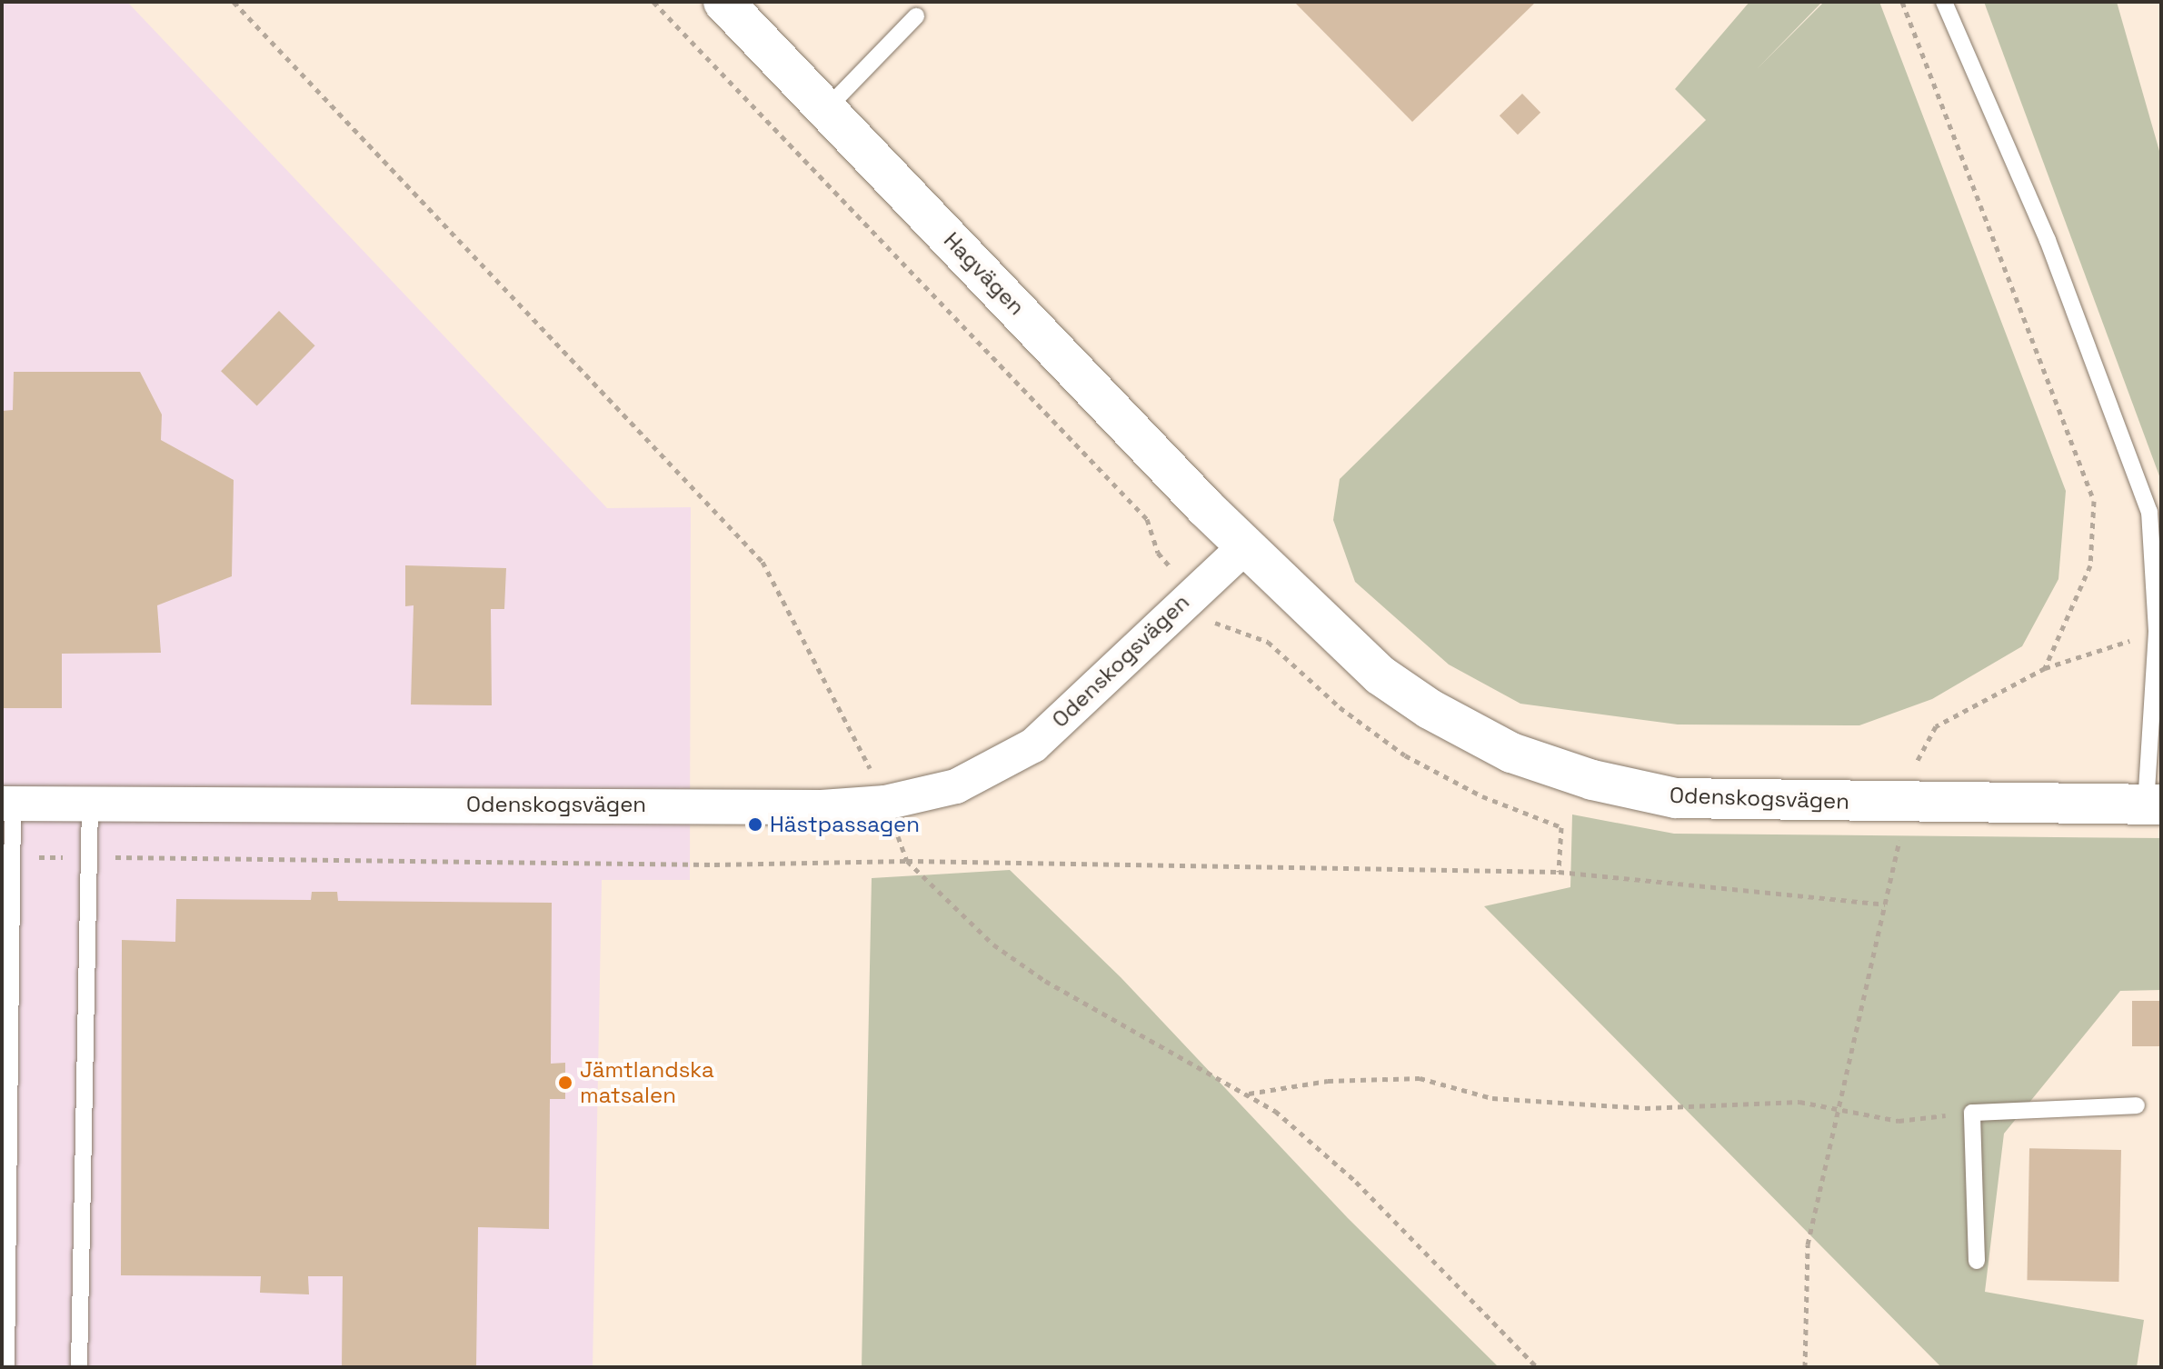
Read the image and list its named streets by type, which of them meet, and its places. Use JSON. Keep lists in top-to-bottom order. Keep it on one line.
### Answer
{"streets":{"street":["Hagvägen","Odenskogsvägen"]},"crossings":[["Hagvägen","Odenskogsvägen"]],"places":["Hästpassagen","Jämtlandska matsalen"]}
